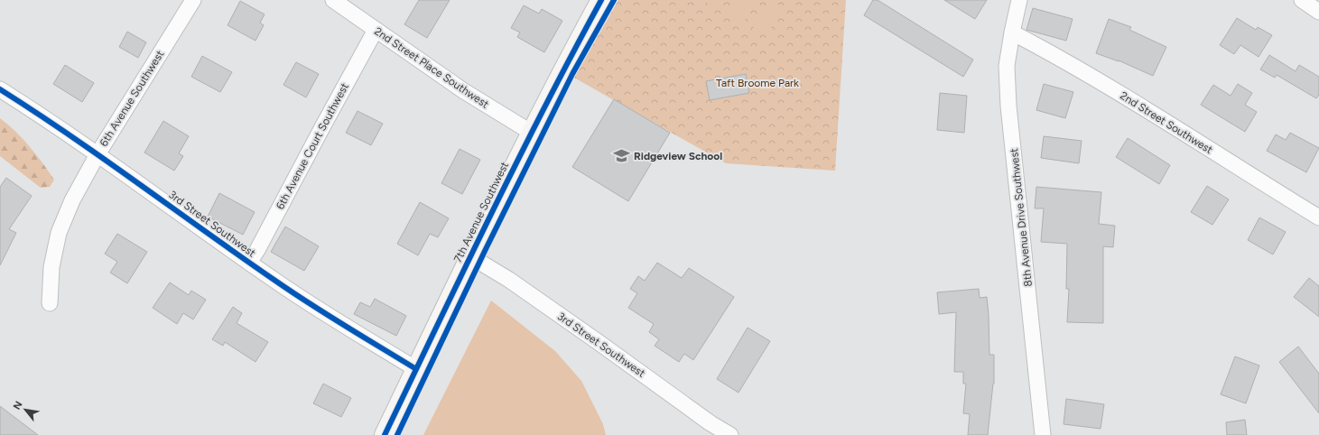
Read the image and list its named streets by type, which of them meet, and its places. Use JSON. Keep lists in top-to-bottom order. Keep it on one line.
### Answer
{"streets":{"street":["2nd Street Place Southwest","6th Avenue Southwest","2nd Street Southwest","6th Avenue Court Southwest","7th Avenue Southwest","8th Avenue Drive Southwest","3rd Street Southwest"]},"crossings":[["2nd Street Place Southwest","6th Avenue Court Southwest"],["2nd Street Place Southwest","7th Avenue Southwest"],["6th Avenue Southwest","3rd Street Southwest"],["2nd Street Southwest","8th Avenue Drive Southwest"],["6th Avenue Court Southwest","3rd Street Southwest"],["7th Avenue Southwest","3rd Street Southwest"]],"parks":["Taft Broome Park"],"places":{"school or university":["Ridgeview School"]},"north":"top left"}
